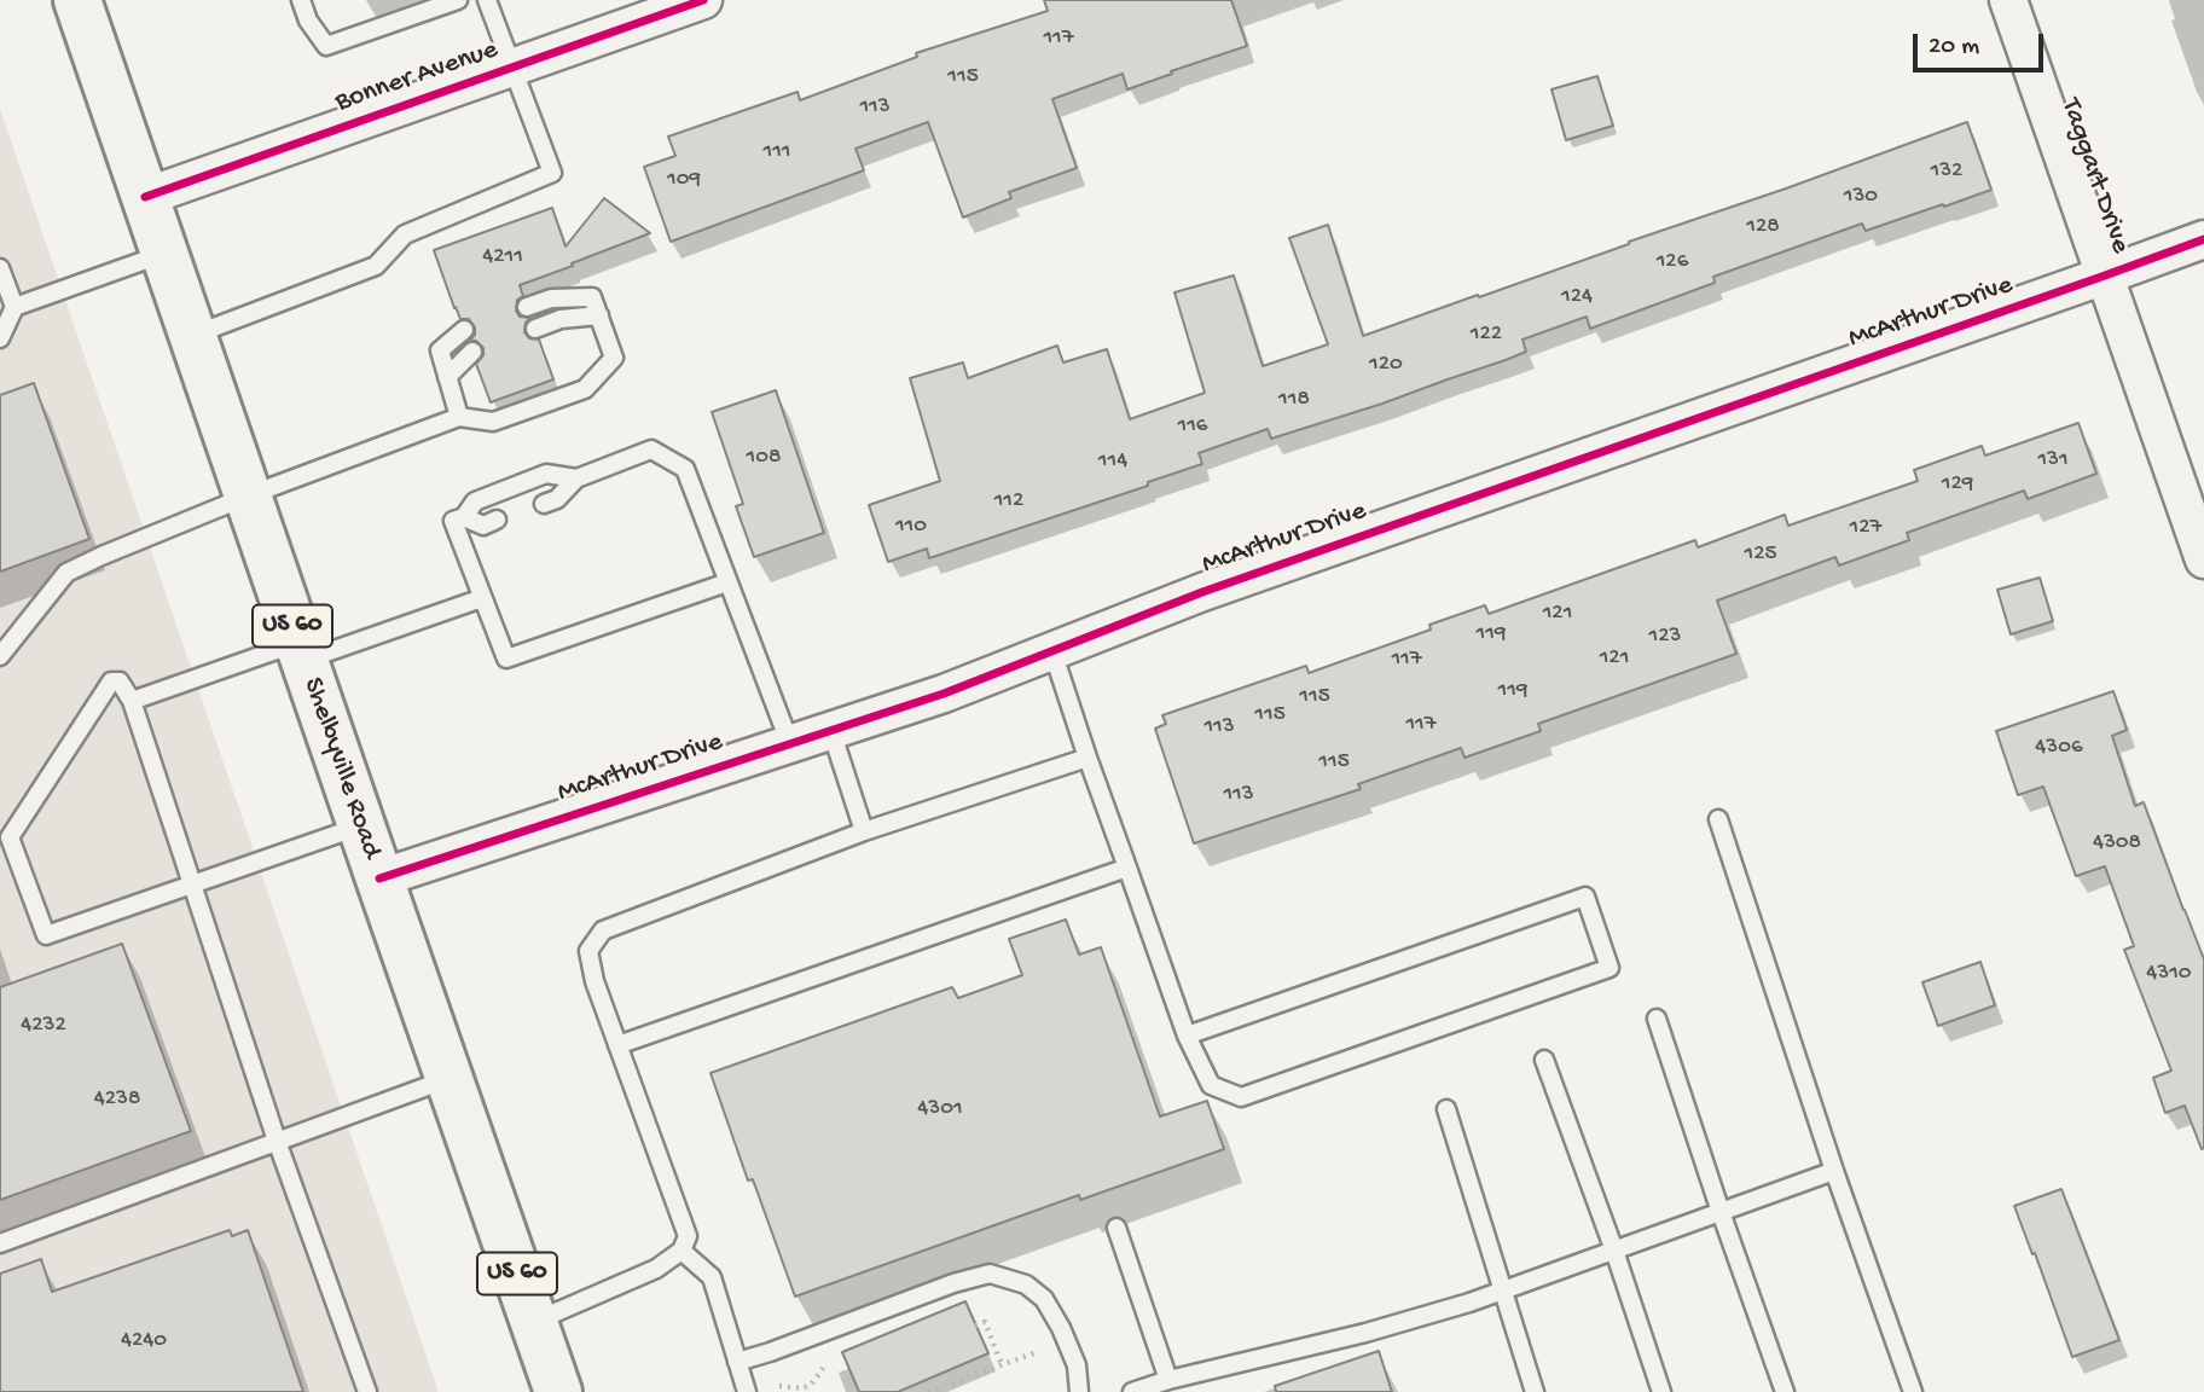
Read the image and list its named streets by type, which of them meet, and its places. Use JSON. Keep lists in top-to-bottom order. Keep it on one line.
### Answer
{"streets":{"main road":["US 60","Shelbyville Road"],"street":["Bonner Avenue","Taggart Drive","McArthur Drive"]},"crossings":[["Bonner Avenue","Shelbyville Road"],["Taggart Drive","McArthur Drive"],["McArthur Drive","Shelbyville Road"]],"house_numbers":["117","115","113","111","132","109","130","128","4211","126","124","122","120","118","116","108","131","114","129","112","110","127","125","121","119","123","121","117","119","115","115","117","113","4306","115","113","4308","4310","4232","4238","4301","4240"],"scale_bar":"20 m"}
